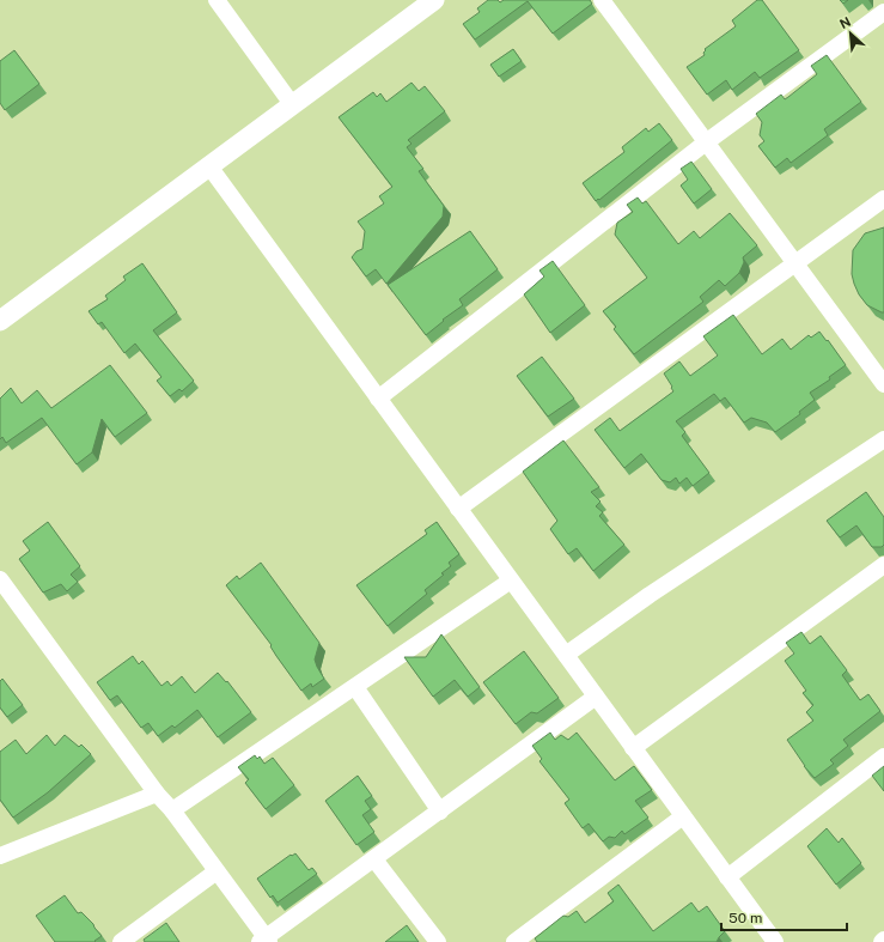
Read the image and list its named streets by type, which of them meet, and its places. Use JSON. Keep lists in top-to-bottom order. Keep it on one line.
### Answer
{"scale_bar":"50 m","north":"top left"}
